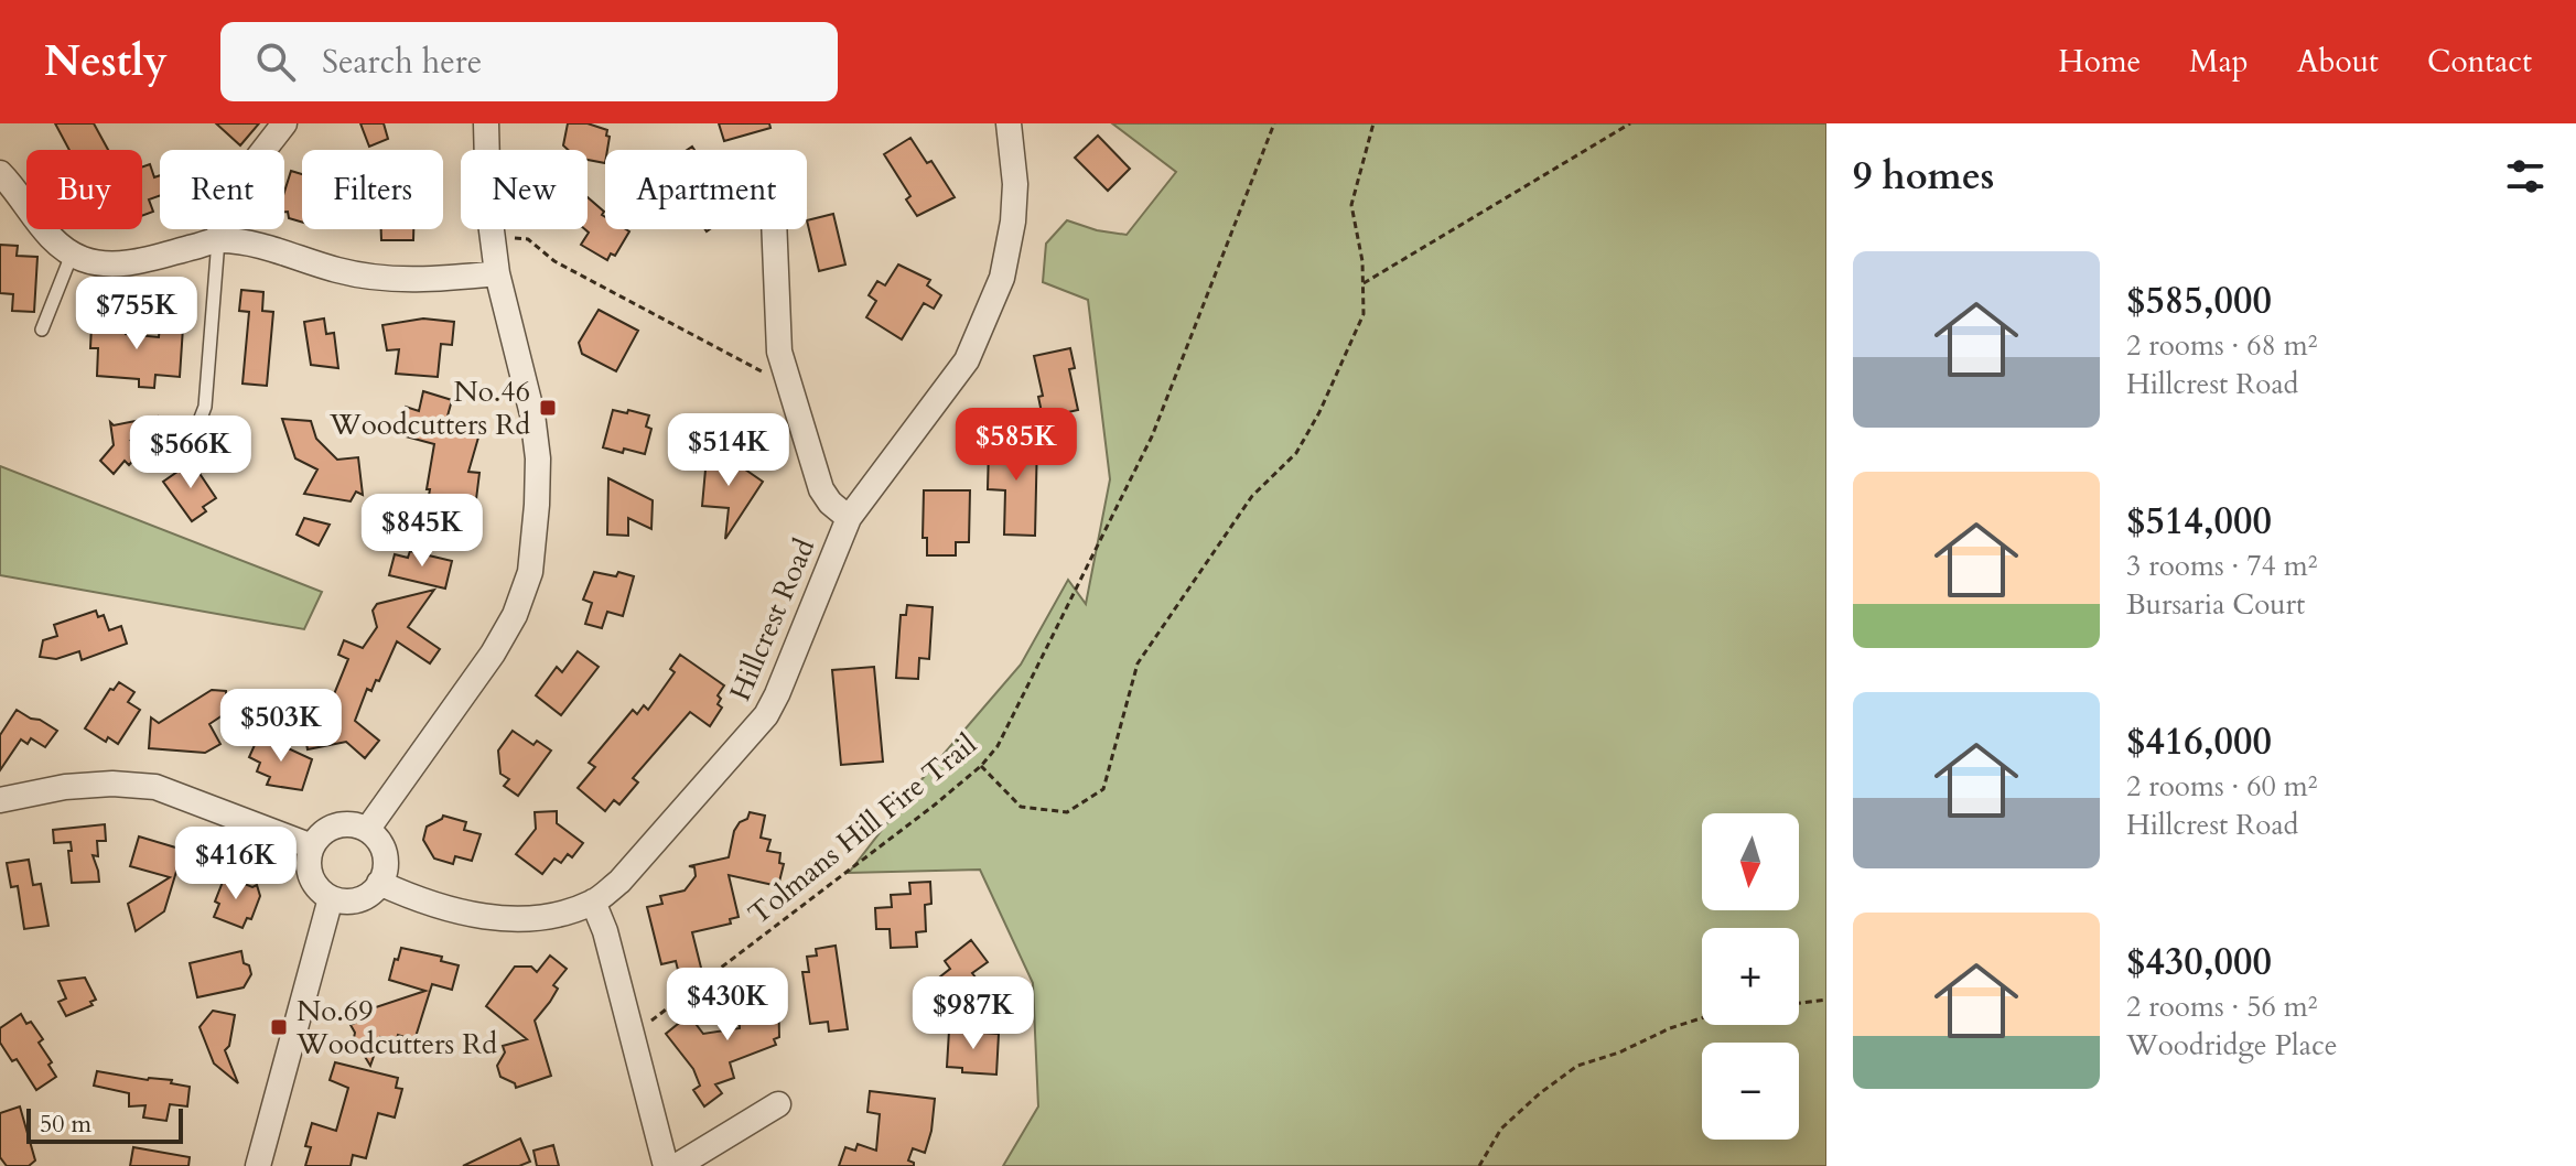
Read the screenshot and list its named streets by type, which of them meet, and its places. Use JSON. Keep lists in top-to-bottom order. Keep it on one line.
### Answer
{"streets":{"street":["Hillcrest Road"],"path":["Tolmans Hill Fire Trail"]},"places":{"transit":["No.46 Woodcutters Rd","No.69 Woodcutters Rd"]},"scale_bar":"50 m","north":"bottom","page":{"header":"Nestly","search":"Search here","nav":["Home","Map","About","Contact"],"heading":"9 homes","chip":["Buy","Rent","Filters","New","Apartment"],"list":[{"name":"$585,000","note":"2 rooms · 68 m² · Hillcrest Road"},{"name":"$514,000","note":"3 rooms · 74 m² · Bursaria Court"},{"name":"$416,000","note":"2 rooms · 60 m² · Hillcrest Road"},{"name":"$430,000","note":"2 rooms · 56 m² · Woodridge Place"}],"price":["$755K","$585K","$514K","$566K","$845K","$503K","$416K","$430K","$987K"],"map_buttons":["+","−"],"scale":"50 m"}}
